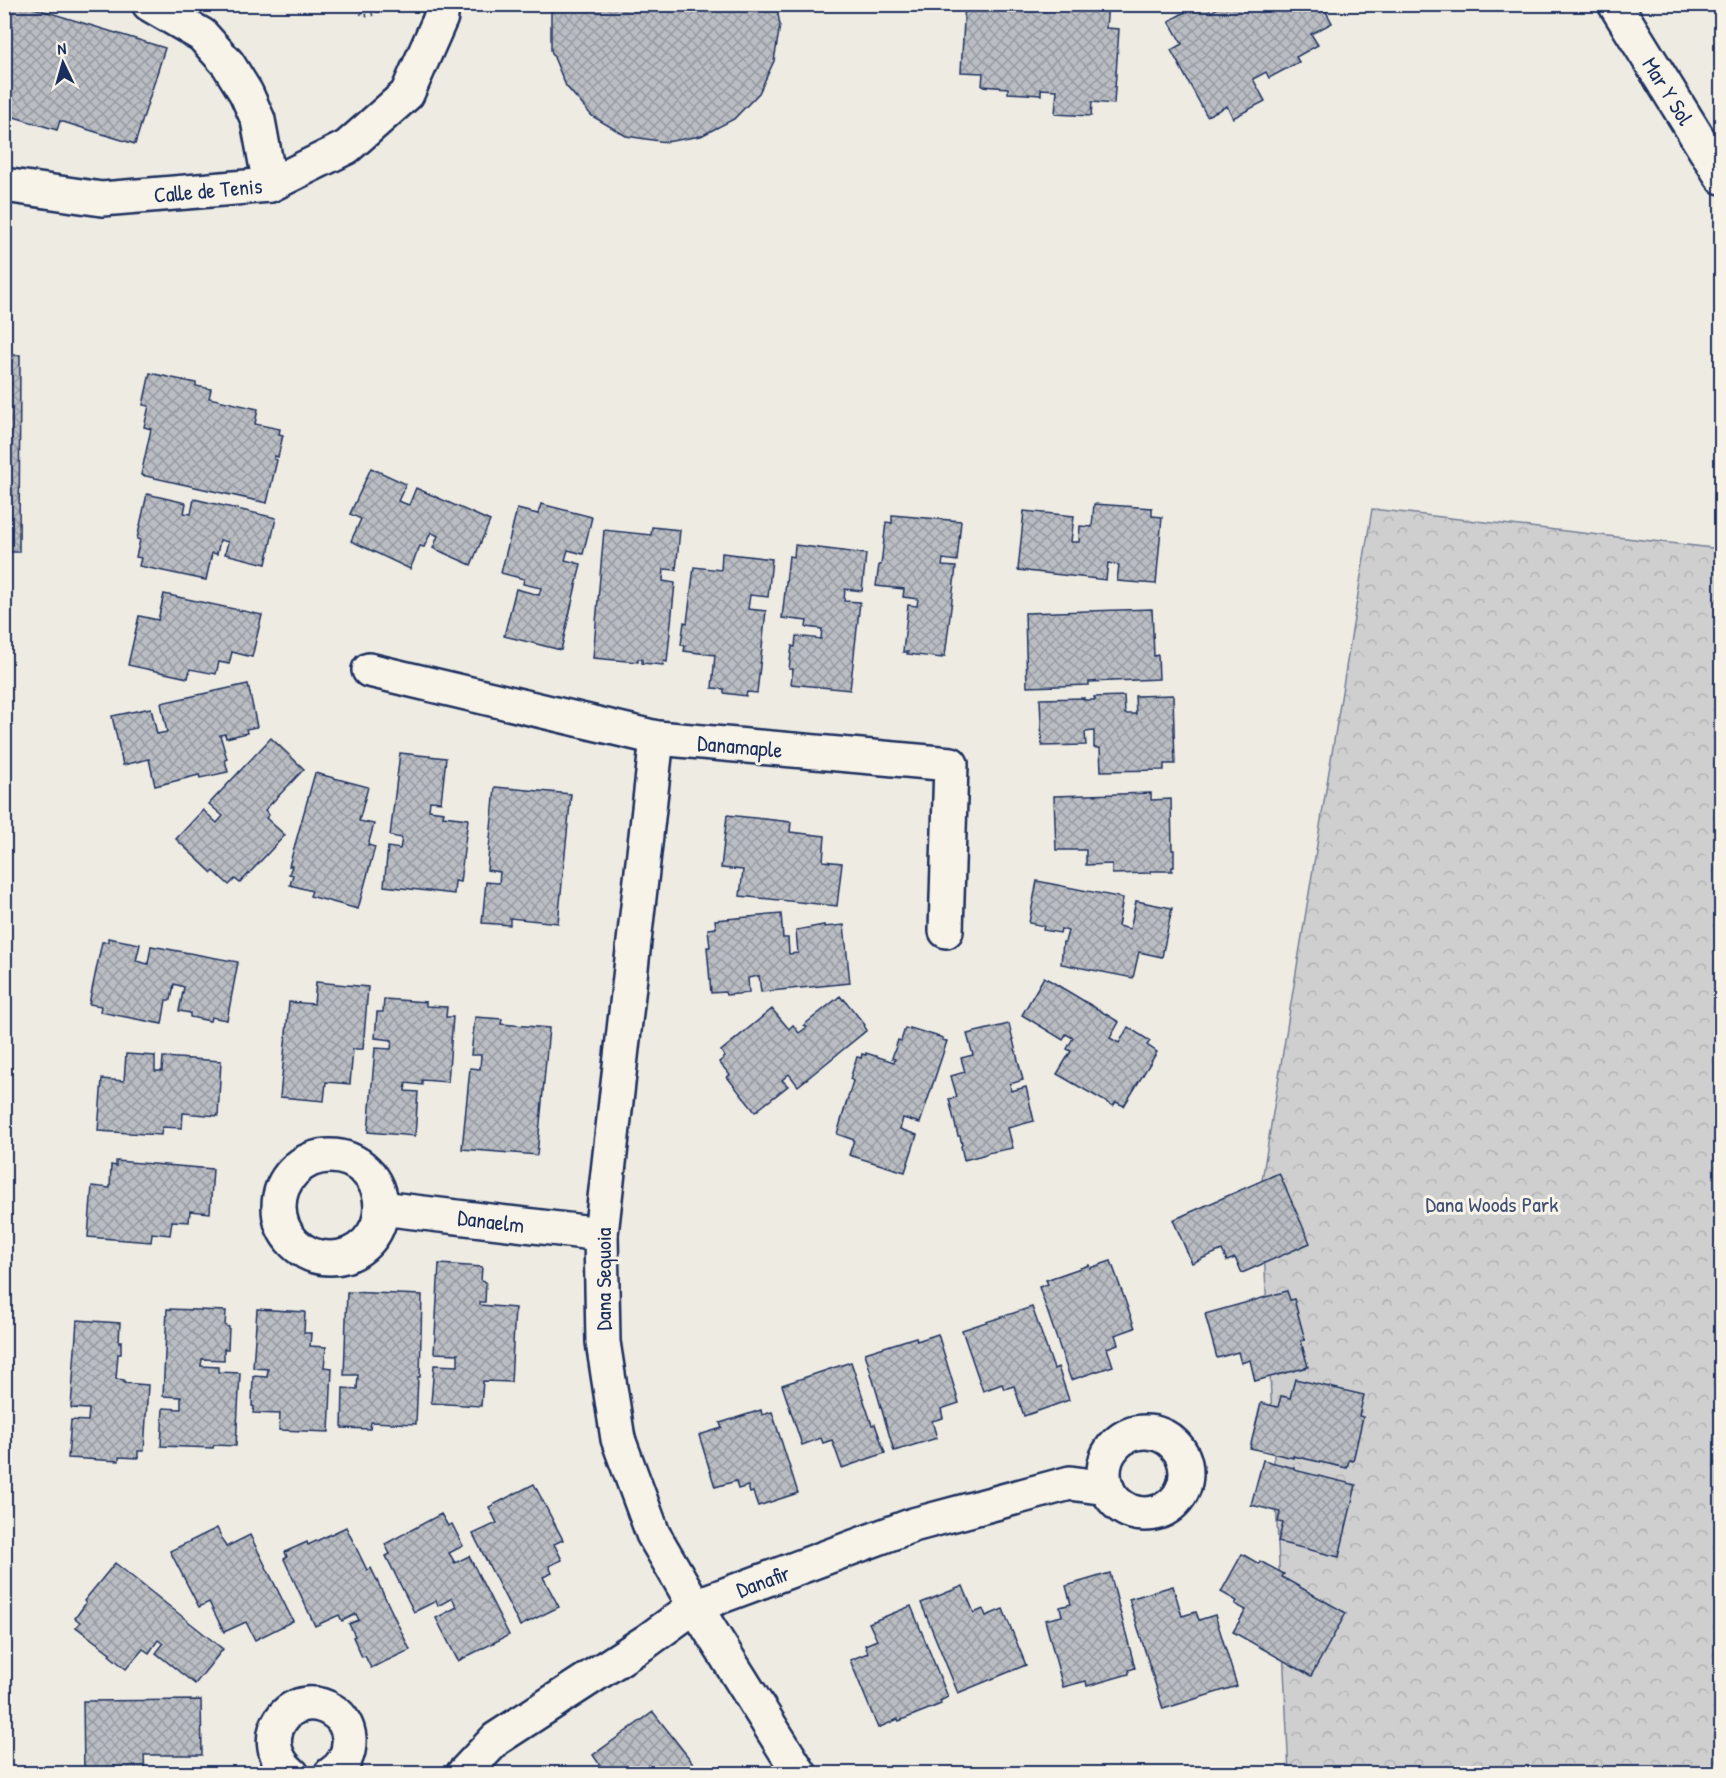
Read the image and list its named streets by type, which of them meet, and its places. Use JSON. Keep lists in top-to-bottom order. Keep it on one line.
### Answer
{"streets":{"street":["Mar Y Sol","Calle de Tenis","Danamaple","Danaelm","Dana Sequoia","Danafir"]},"crossings":[["Danamaple","Dana Sequoia"],["Danaelm","Dana Sequoia"],["Dana Sequoia","Danafir"]],"parks":["Dana Woods Park"],"north":"top"}
